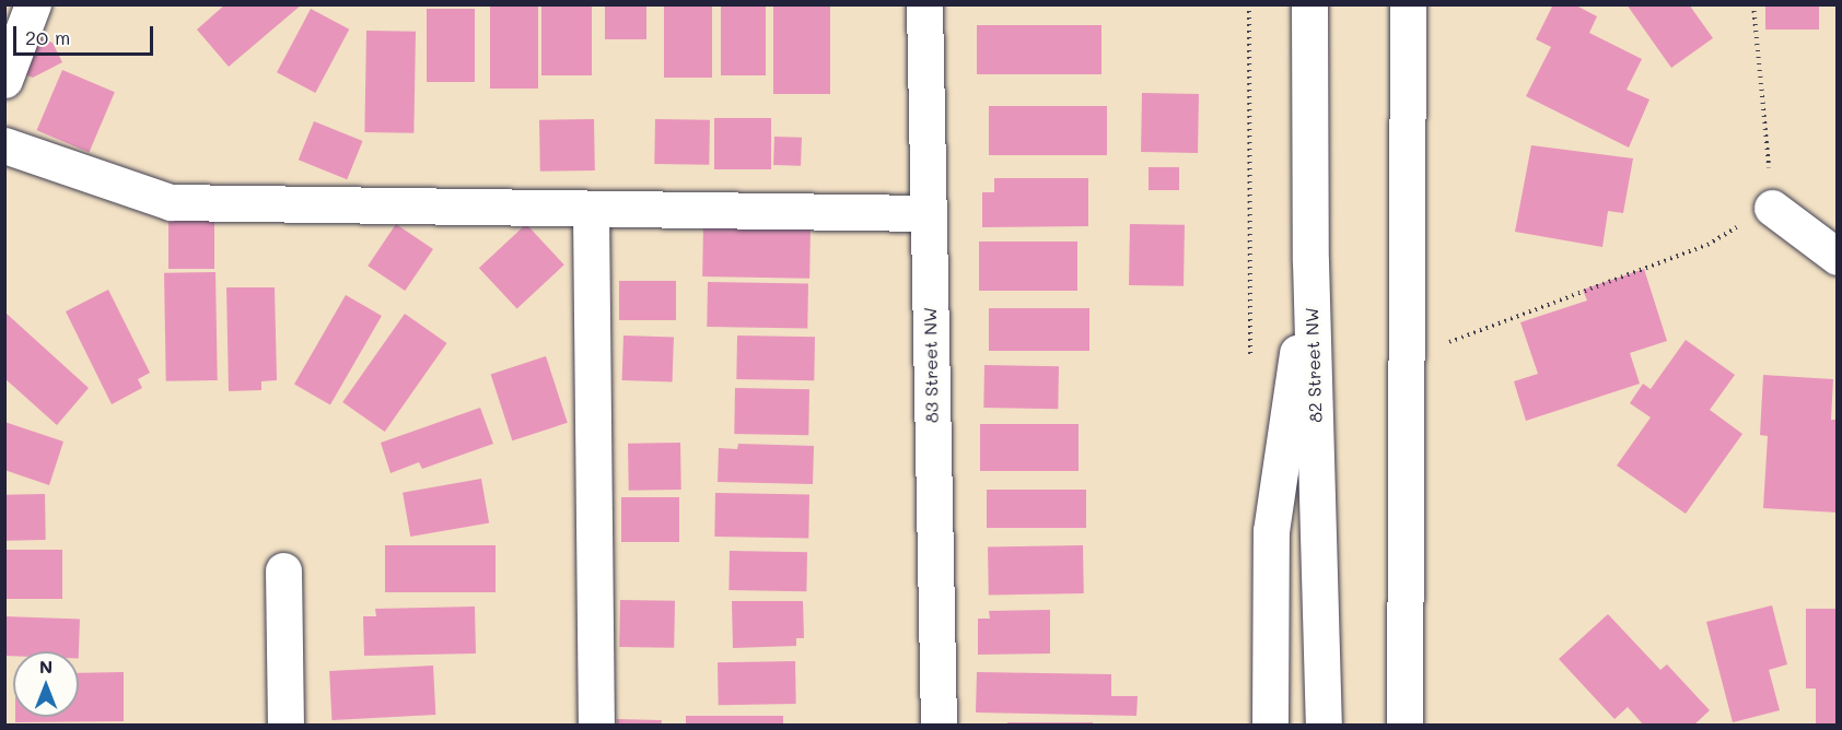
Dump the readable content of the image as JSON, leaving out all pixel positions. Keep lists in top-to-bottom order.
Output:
{
  "streets": {
    "main road": ["83 Street NW", "82 Street NW"]
  },
  "scale_bar": "20 m",
  "north": "top"
}
